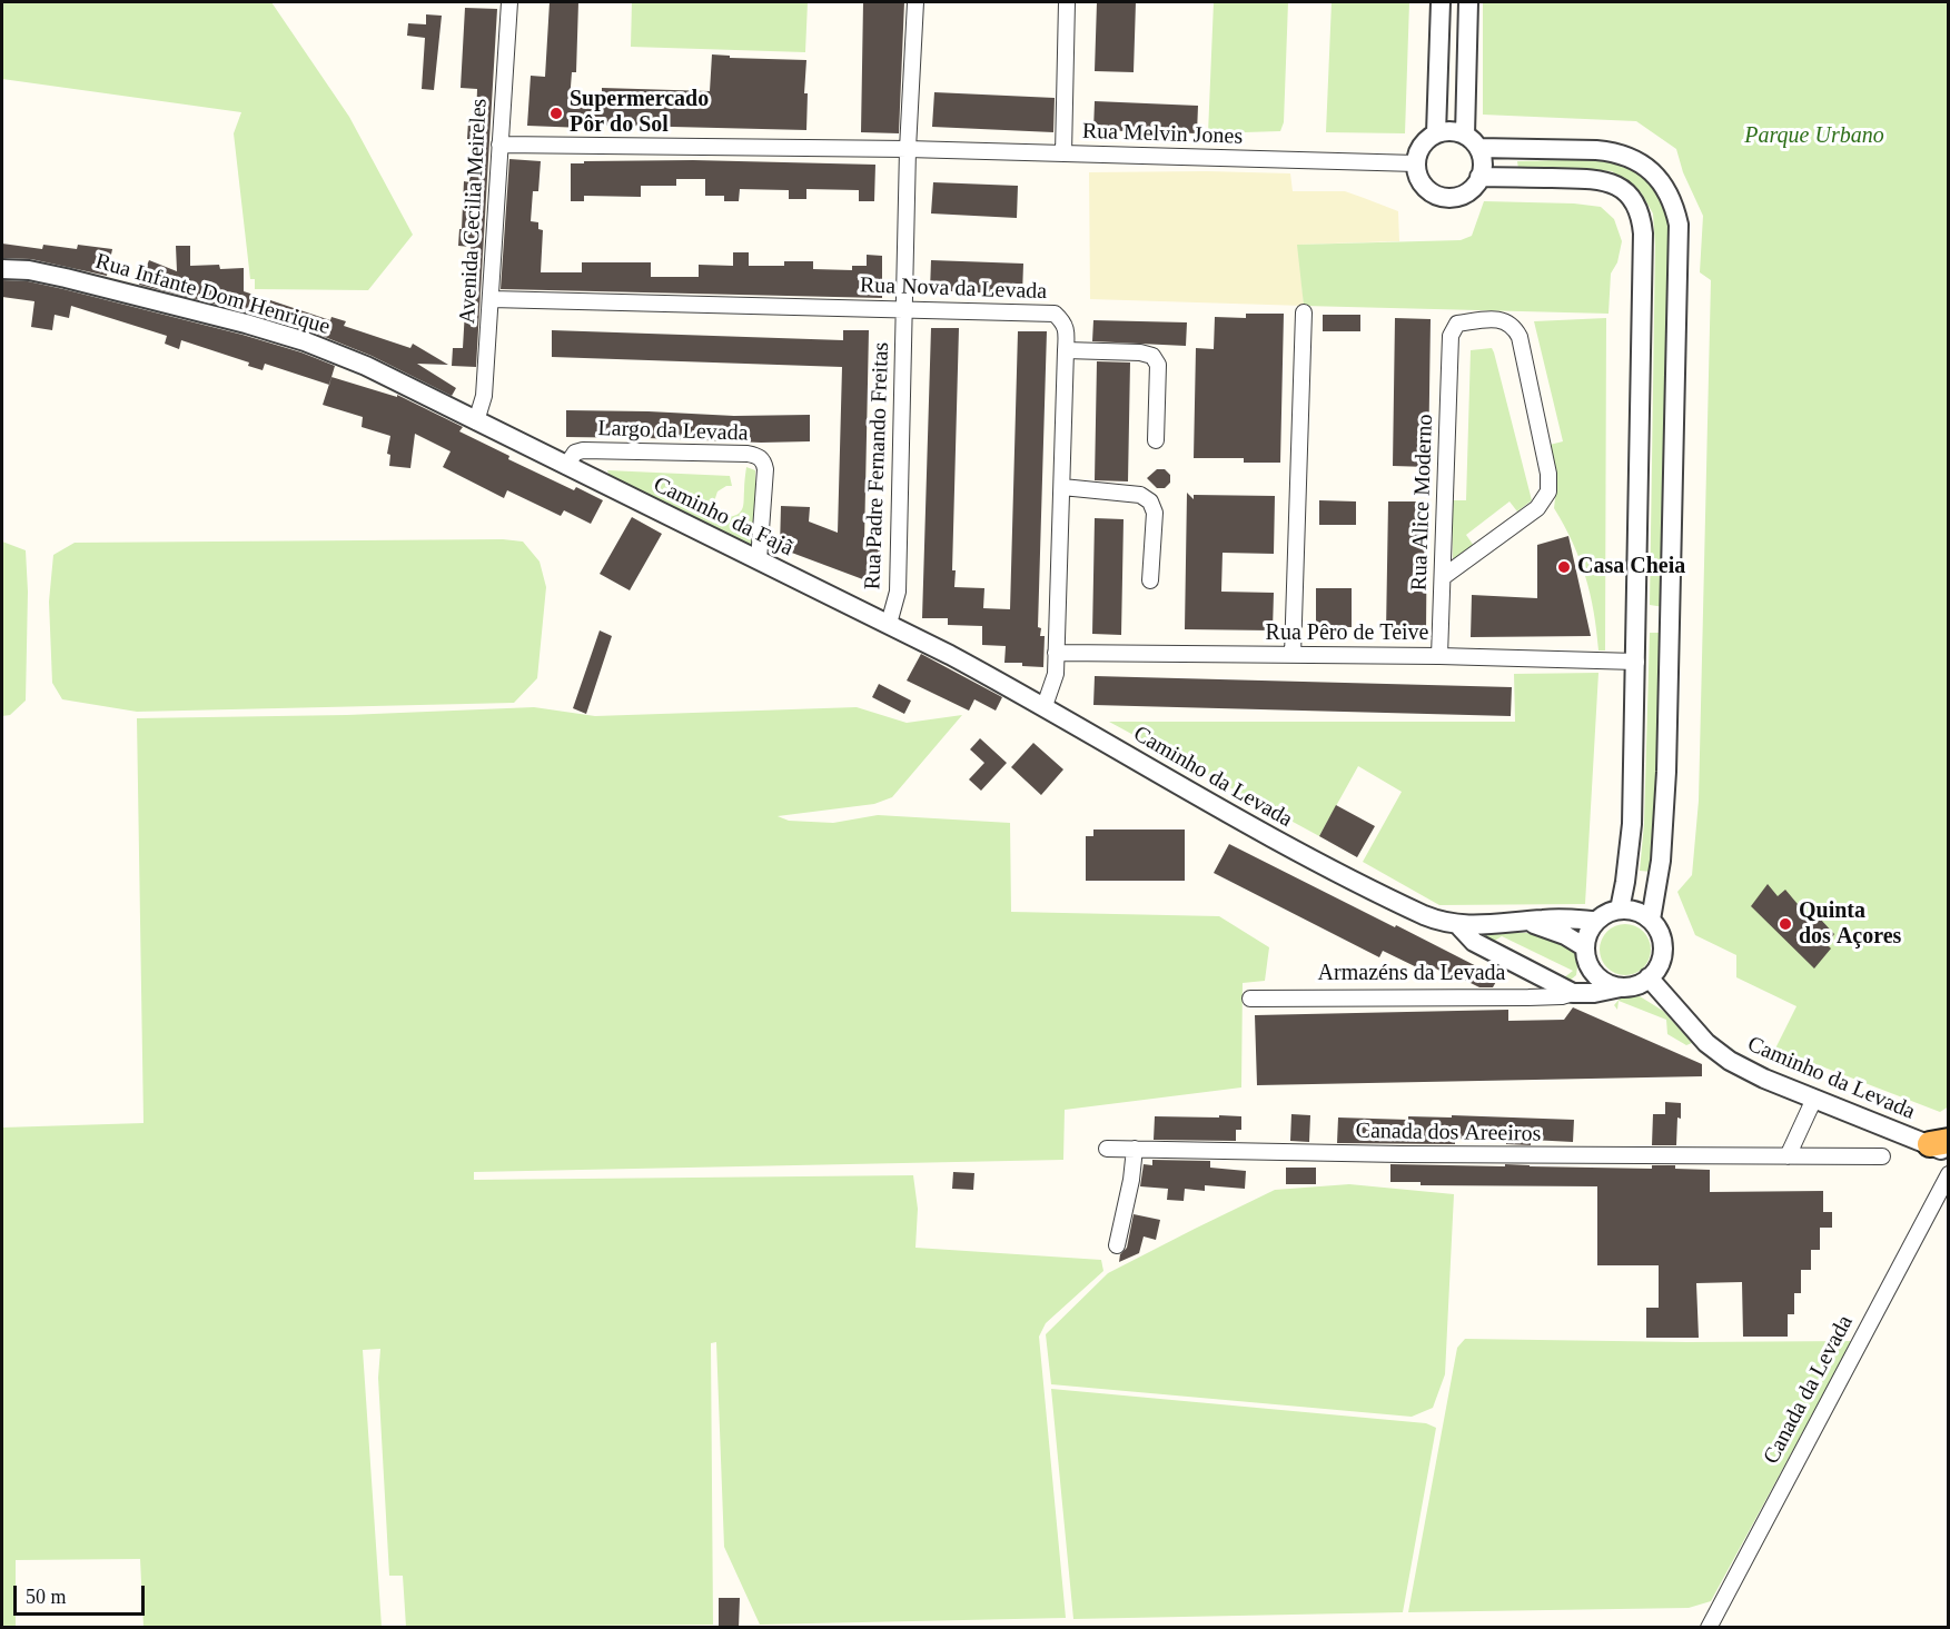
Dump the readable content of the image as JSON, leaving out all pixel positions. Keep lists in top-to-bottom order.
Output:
{
  "streets": {
    "street": [
      "Rua Melvin Jones",
      "Avenida Cecilia Meireles",
      "Rua Nova da Levada",
      "Rua Infante Dom Henrique",
      "Largo da Levada",
      "Rua Padre Fernando Freitas",
      "Rua Alice Moderno",
      "Caminho da Fajã",
      "Rua Pêro de Teive",
      "Caminho da Levada",
      "Armazéns da Levada",
      "Canada dos Areeiros",
      "Canada da Levada"
    ]
  },
  "crossings": [
    ["Rua Melvin Jones", "Avenida Cecilia Meireles"],
    ["Rua Melvin Jones", "Rua Padre Fernando Freitas"],
    ["Avenida Cecilia Meireles", "Rua Nova da Levada"],
    ["Avenida Cecilia Meireles", "Rua Infante Dom Henrique"],
    ["Avenida Cecilia Meireles", "Caminho da Fajã"],
    ["Rua Nova da Levada", "Rua Padre Fernando Freitas"],
    ["Rua Nova da Levada", "Rua Pêro de Teive"],
    ["Rua Nova da Levada", "Caminho da Levada"],
    ["Rua Infante Dom Henrique", "Caminho da Fajã"],
    ["Largo da Levada", "Caminho da Fajã"],
    ["Rua Padre Fernando Freitas", "Caminho da Fajã"],
    ["Rua Alice Moderno", "Rua Pêro de Teive"],
    ["Caminho da Fajã", "Caminho da Levada"],
    ["Caminho da Levada", "Armazéns da Levada"]
  ],
  "parks": ["Parque Urbano"],
  "places": ["Supermercado Pôr do Sol", "Casa Cheia", "Quinta dos Açores"],
  "scale_bar": "50 m"
}
